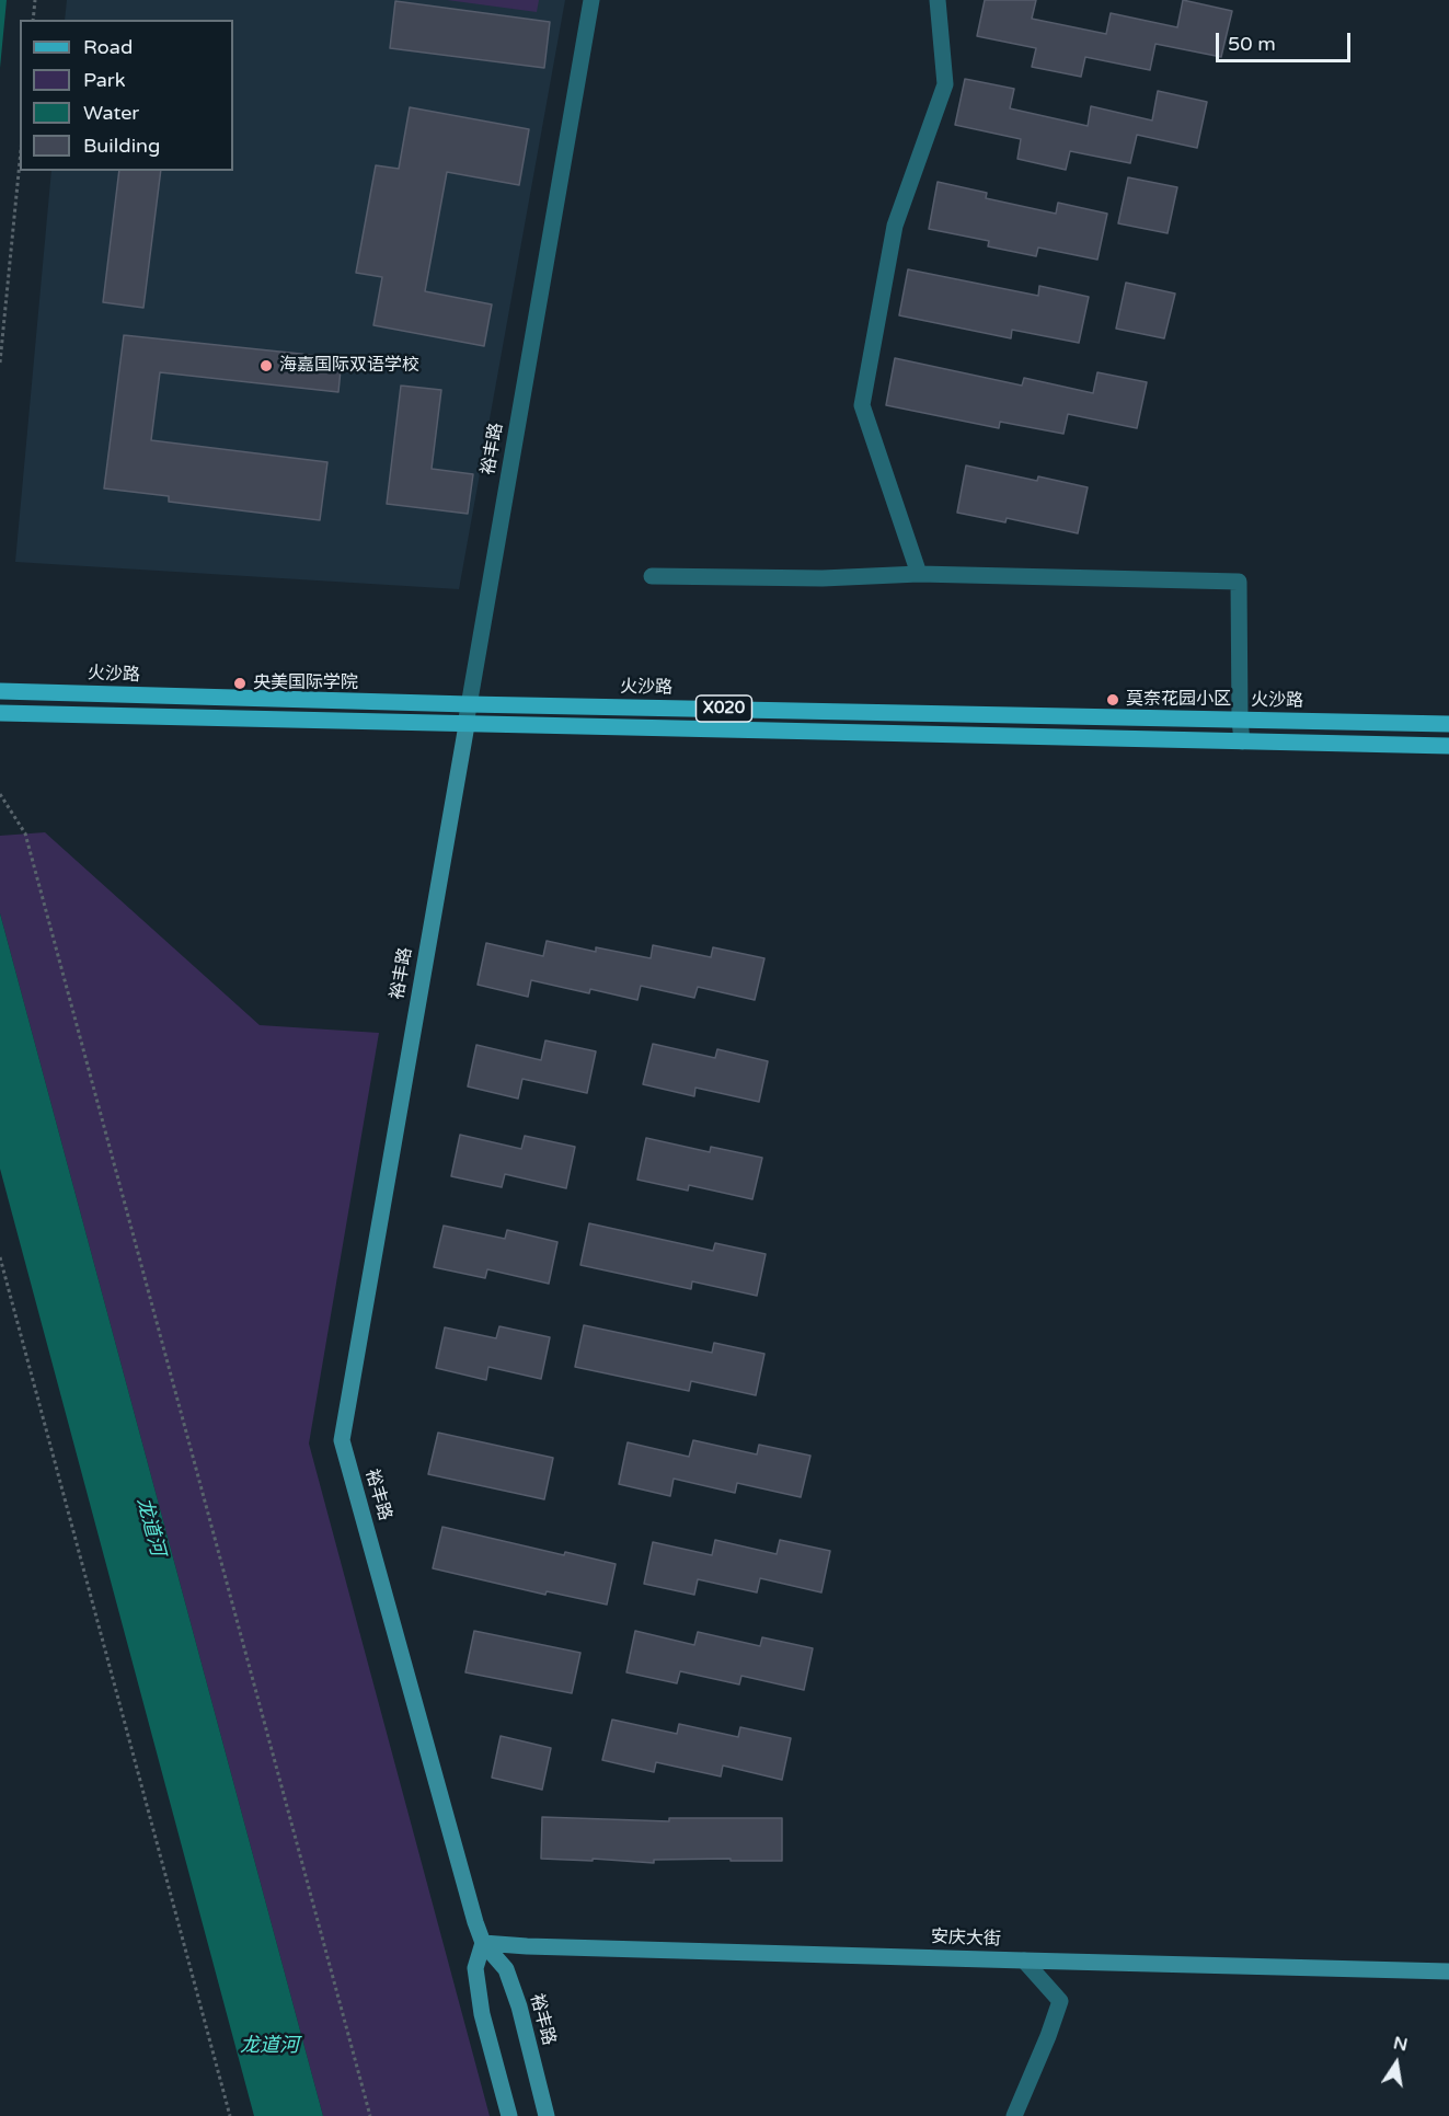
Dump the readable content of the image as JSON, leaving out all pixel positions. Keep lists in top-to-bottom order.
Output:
{
  "streets": {
    "main road": ["火沙路", "X020"],
    "street": ["裕丰路", "安庆大街"]
  },
  "crossings": [
    ["裕丰路", "火沙路"],
    ["裕丰路", "X020"],
    ["裕丰路", "安庆大街"]
  ],
  "water": ["龙道河"],
  "places": ["海嘉国际双语学校", "央美国际学院", "莫奈花园小区"],
  "legend": [
    "Road",
    "Park",
    "Water",
    "Building"
  ],
  "scale_bar": "50 m",
  "north": "top"
}
